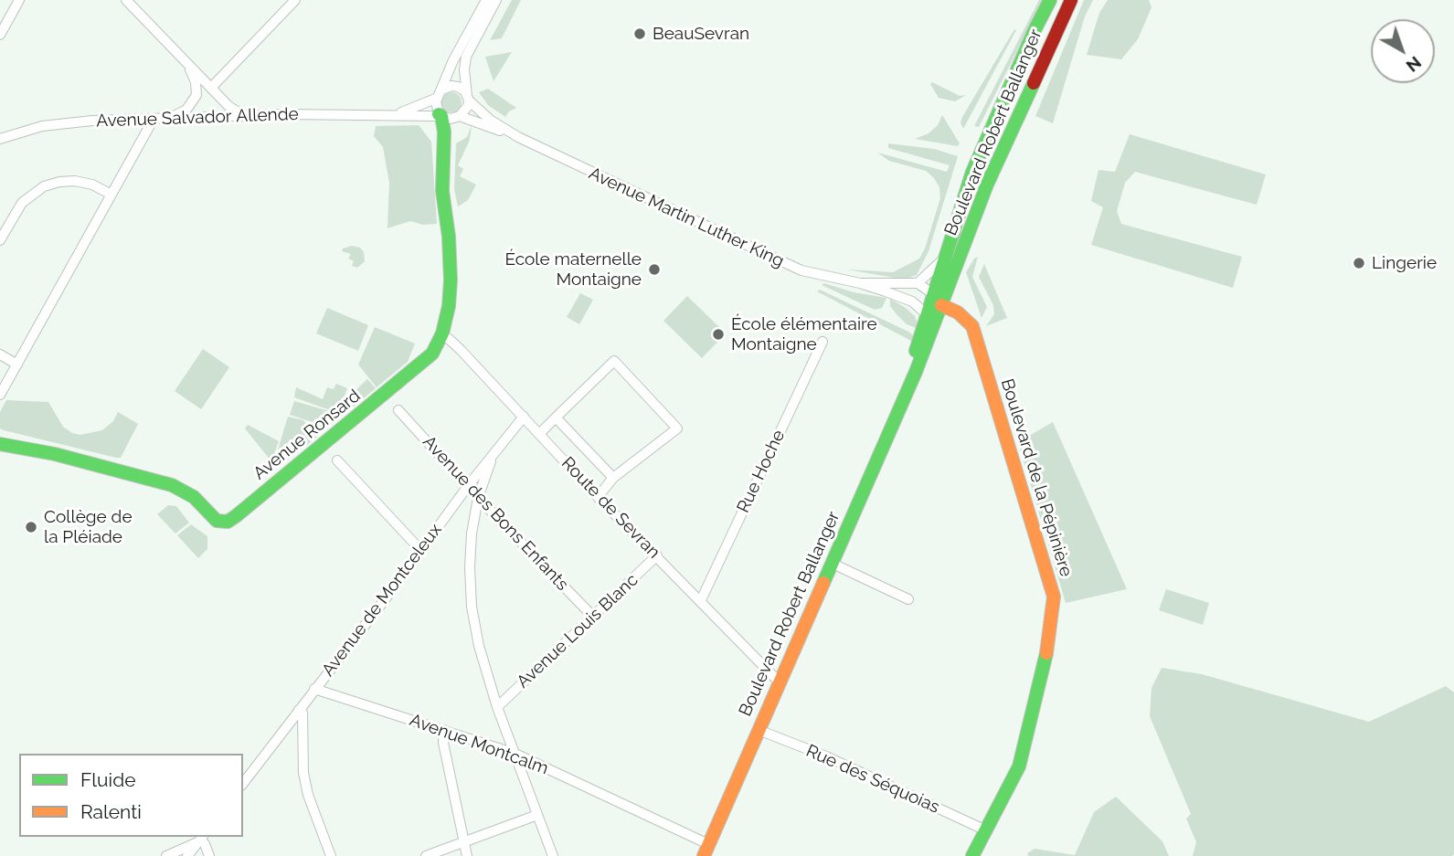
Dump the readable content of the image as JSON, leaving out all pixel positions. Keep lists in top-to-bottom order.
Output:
{
  "streets": {
    "street": [
      "Avenue Salvador Allende",
      "Boulevard Robert Ballanger",
      "Avenue Martin Luther King",
      "Avenue Ronsard",
      "Rue Hoche",
      "Boulevard de la Pépinière",
      "Route de Sevran",
      "Avenue des Bons Enfants",
      "Avenue de Montceleux",
      "Avenue Louis Blanc",
      "Avenue Montcalm",
      "Rue des Séquoias"
    ]
  },
  "crossings": [
    ["Avenue Salvador Allende", "Avenue Martin Luther King"],
    ["Avenue Salvador Allende", "Avenue Ronsard"],
    ["Boulevard Robert Ballanger", "Avenue Martin Luther King"],
    ["Boulevard Robert Ballanger", "Boulevard de la Pépinière"],
    ["Boulevard Robert Ballanger", "Route de Sevran"],
    ["Boulevard Robert Ballanger", "Avenue Montcalm"],
    ["Boulevard Robert Ballanger", "Rue des Séquoias"],
    ["Avenue Martin Luther King", "Avenue Ronsard"],
    ["Avenue Ronsard", "Route de Sevran"],
    ["Rue Hoche", "Route de Sevran"],
    ["Boulevard de la Pépinière", "Rue des Séquoias"],
    ["Route de Sevran", "Avenue de Montceleux"],
    ["Route de Sevran", "Avenue Louis Blanc"],
    ["Avenue des Bons Enfants", "Avenue de Montceleux"],
    ["Avenue des Bons Enfants", "Avenue Louis Blanc"],
    ["Avenue de Montceleux", "Avenue Montcalm"]
  ],
  "places": [
    "BeauSevran",
    "Lingerie",
    "École maternelle Montaigne",
    "École élémentaire Montaigne",
    "Collège de la Pléiade"
  ],
  "legend": ["Fluide", "Ralenti"],
  "north": "bottom right"
}
